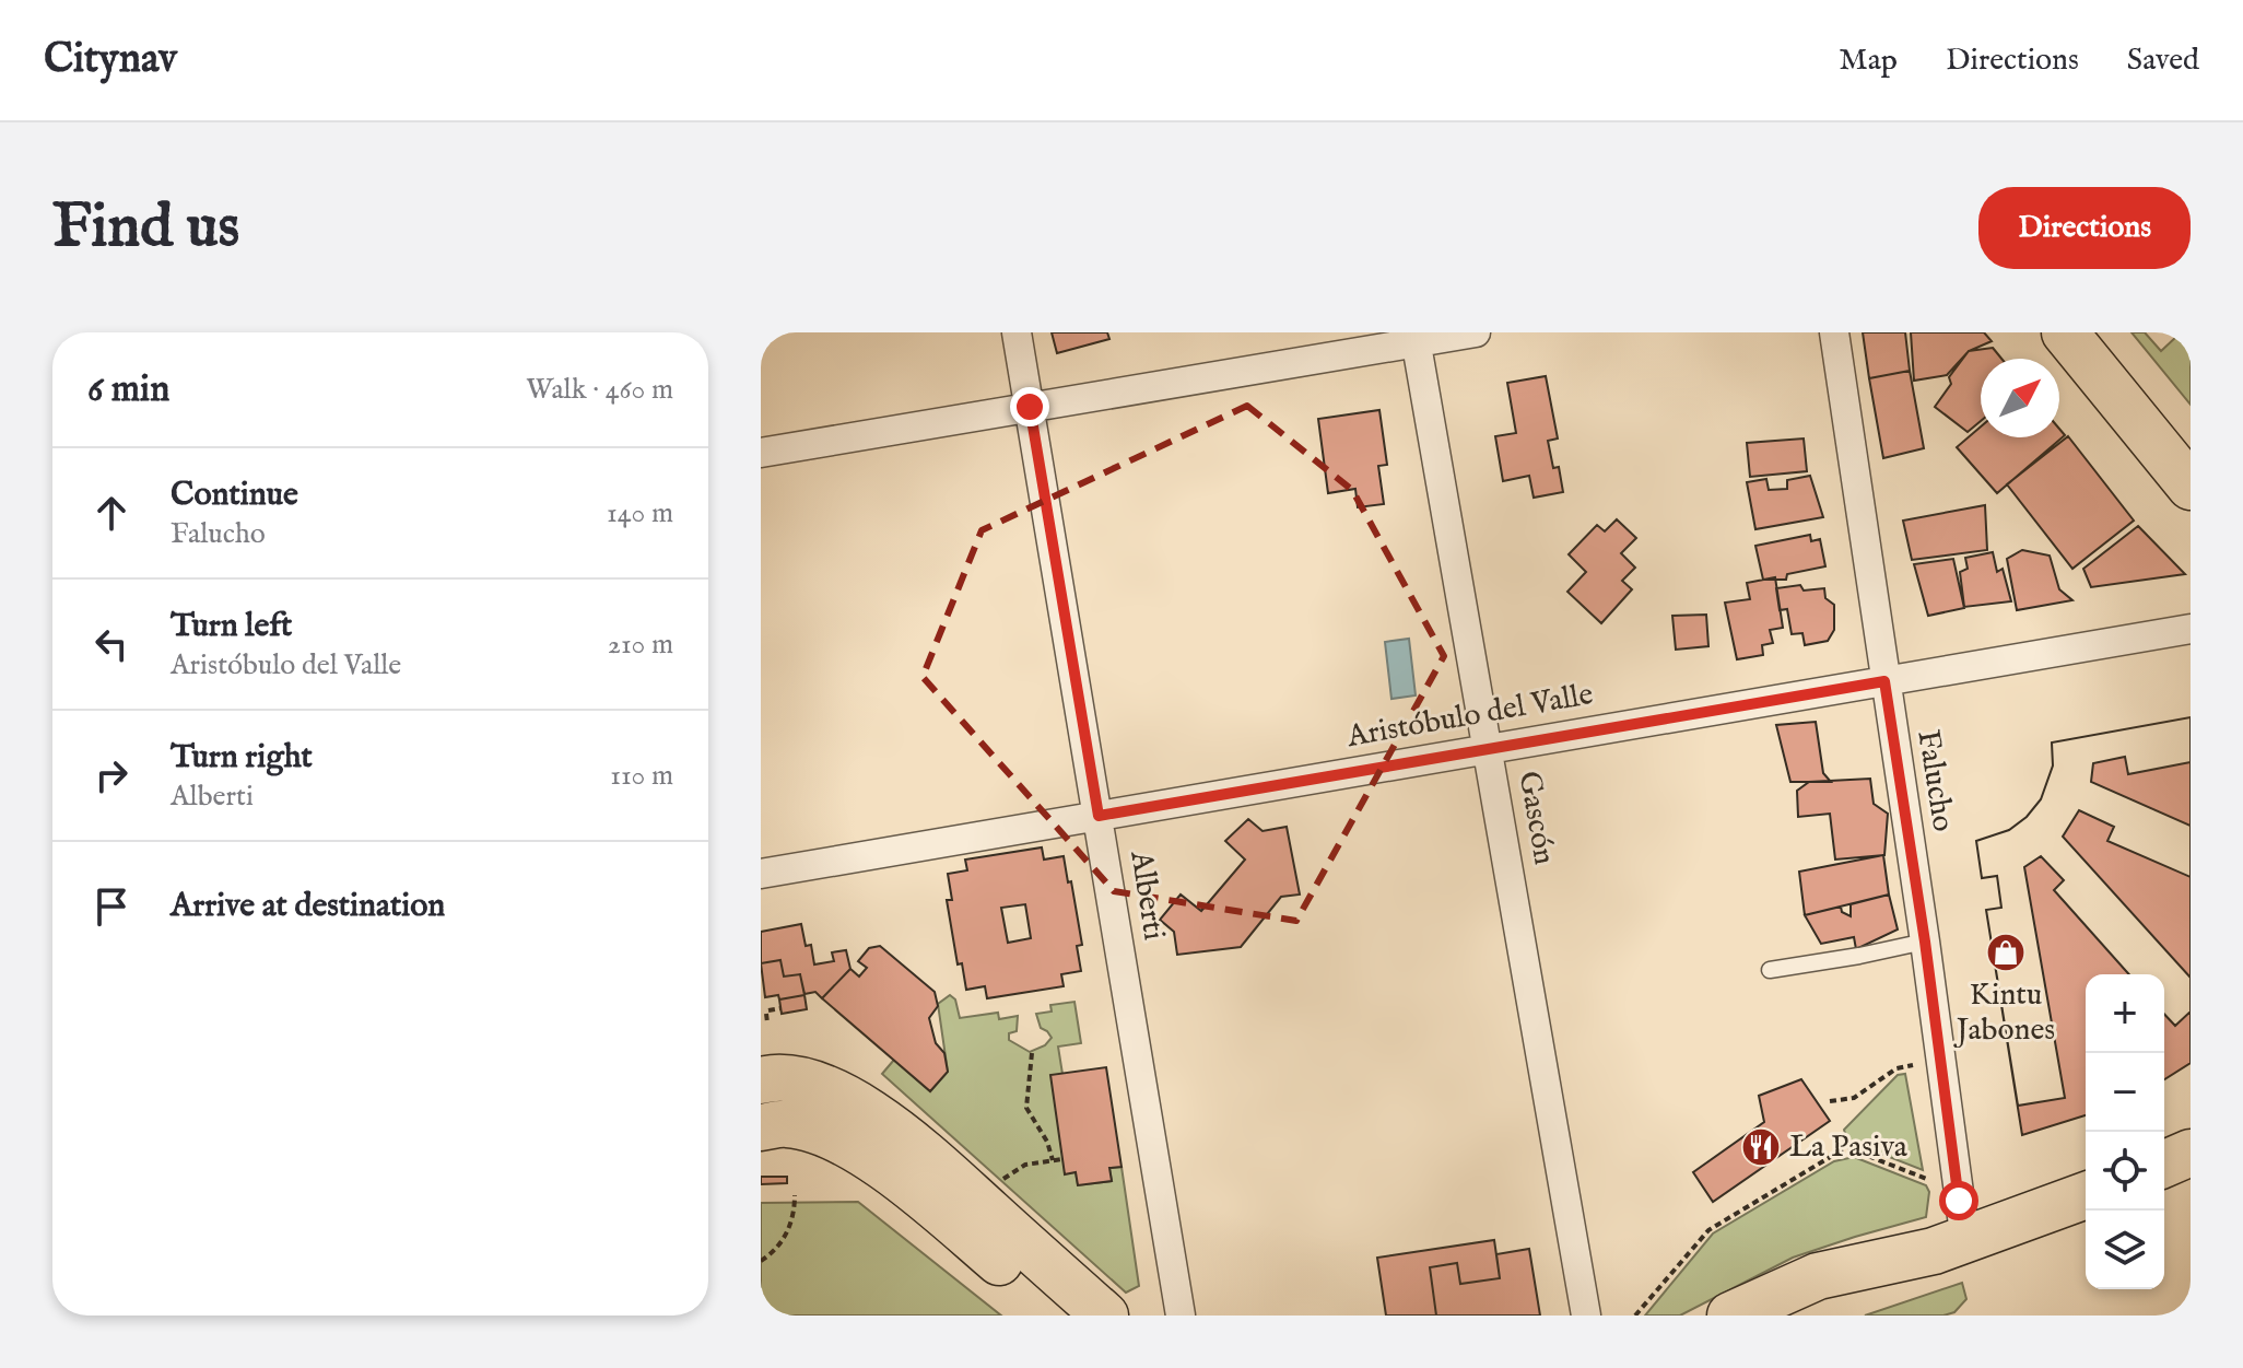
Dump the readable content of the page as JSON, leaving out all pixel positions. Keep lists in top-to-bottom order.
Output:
{
  "streets": {
    "street": [
      "Aristóbulo del Valle",
      "Falucho",
      "Gascón",
      "Alberti"
    ]
  },
  "crossings": [
    ["Aristóbulo del Valle", "Falucho"],
    ["Aristóbulo del Valle", "Gascón"],
    ["Aristóbulo del Valle", "Alberti"]
  ],
  "places": {
    "shop": ["Kintu Jabones"],
    "restaurant": ["La Pasiva"]
  },
  "north": "top right",
  "page": {
    "header": "Citynav",
    "nav": ["Map", "Directions", "Saved"],
    "buttons": "Directions",
    "title": "Find us",
    "heading": ["6 min", "Walk · 460 m"],
    "list": [
      ["Continue", "Falucho", "140 m"],
      ["Turn left", "Aristóbulo del Valle", "210 m"],
      ["Turn right", "Alberti", "110 m"],
      "Arrive at destination"
    ],
    "map_buttons": ["+", "−"]
  }
}
